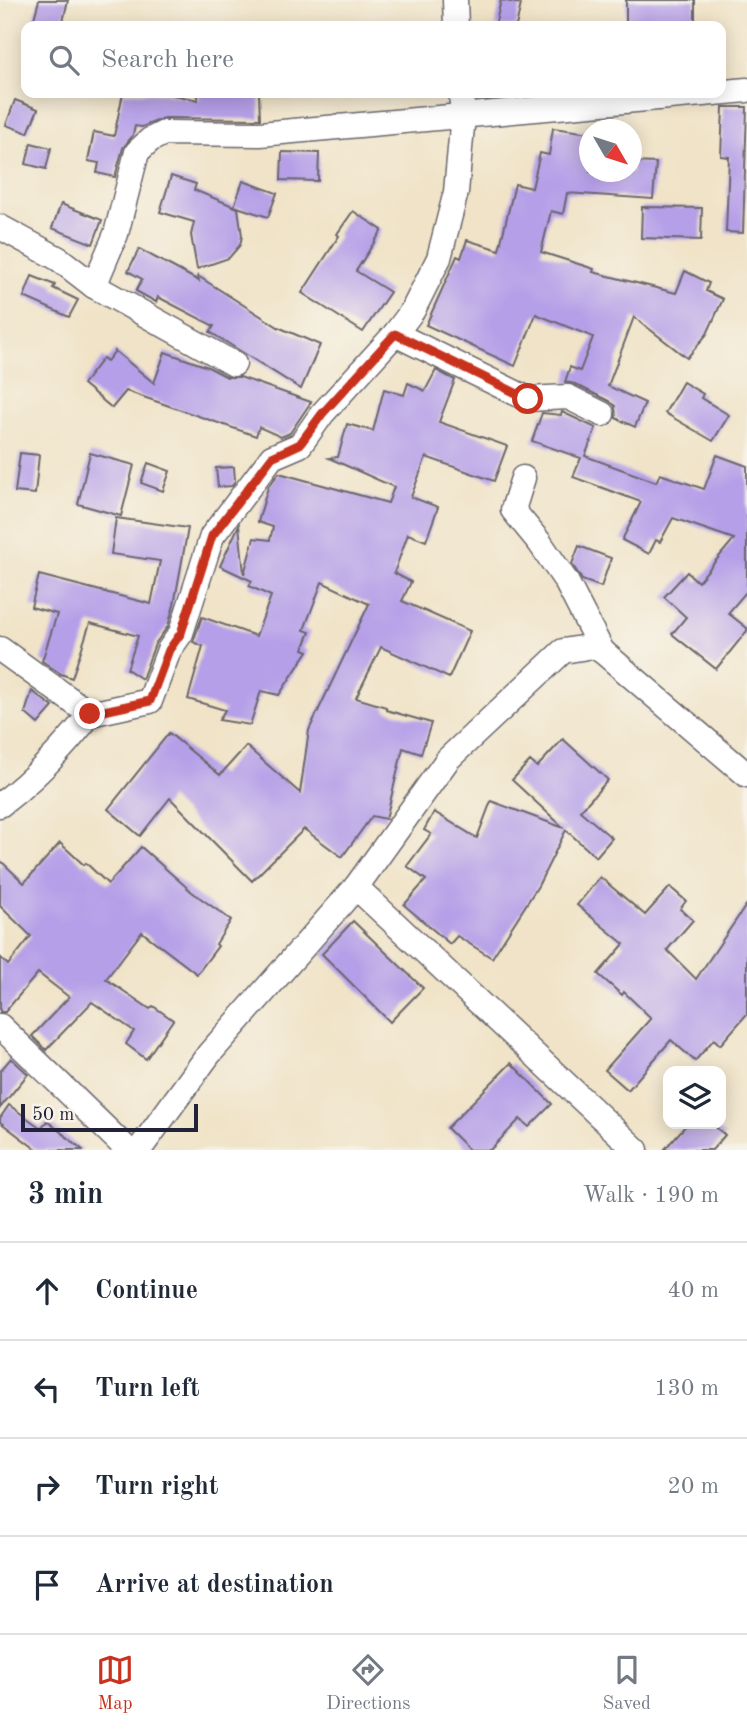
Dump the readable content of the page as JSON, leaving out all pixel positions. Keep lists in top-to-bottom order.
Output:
{
  "scale_bar": "50 m",
  "north": "bottom right",
  "page": {
    "search": "Search here",
    "scale": "50 m",
    "heading": ["3 min", "Walk · 190 m"],
    "list": [
      ["Continue", "40 m"],
      ["Turn left", "130 m"],
      ["Turn right", "20 m"],
      "Arrive at destination"
    ],
    "nav": ["Map", "Directions", "Saved"]
  }
}
